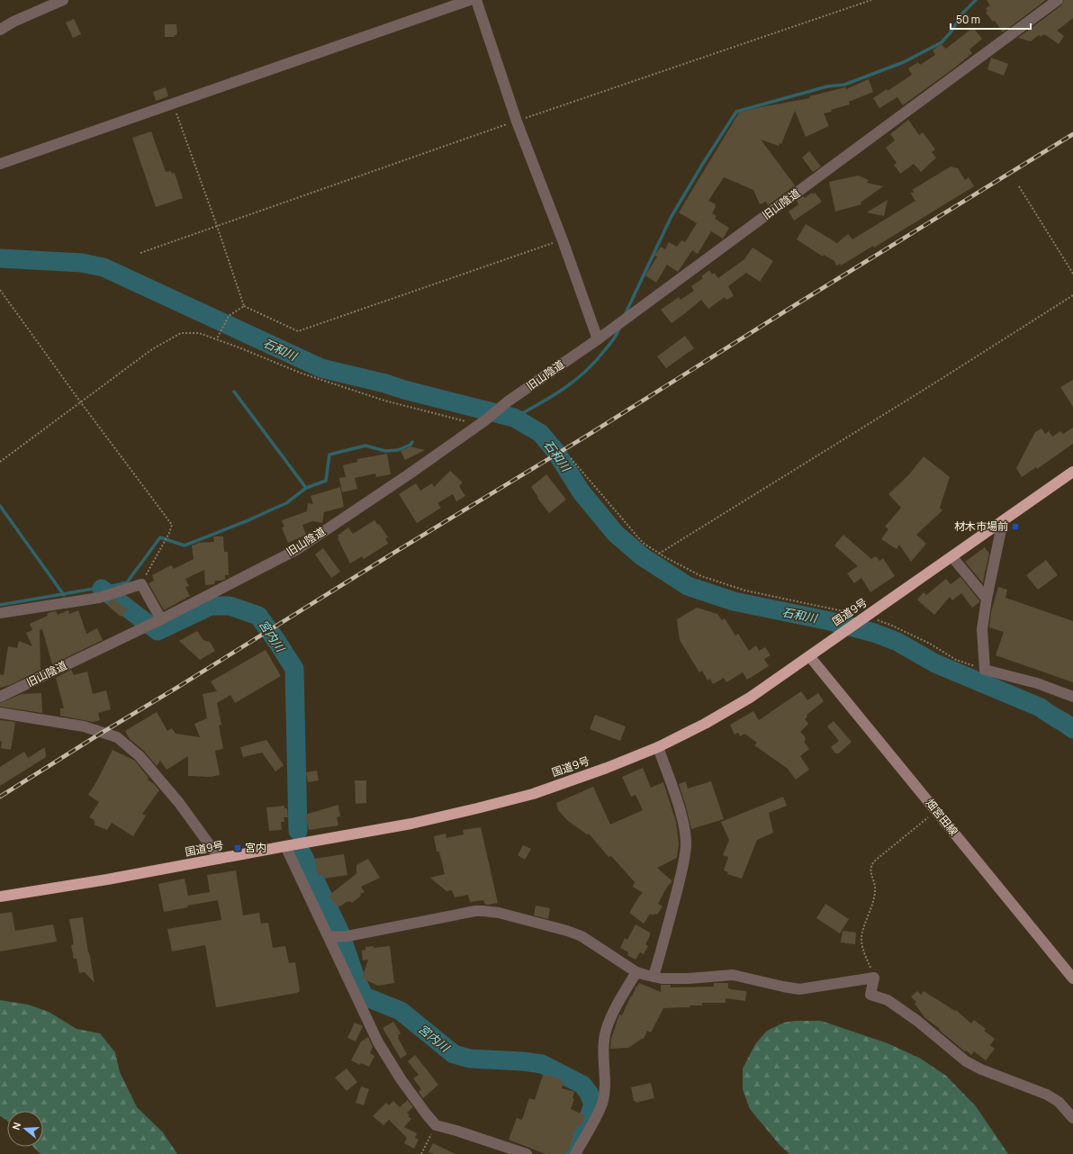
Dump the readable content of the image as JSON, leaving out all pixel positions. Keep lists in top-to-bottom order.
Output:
{
  "streets": {
    "highway": ["国道9号"],
    "main road": ["畑宮田線"],
    "street": ["旧山陰道"]
  },
  "crossings": [
    ["国道9号", "畑宮田線"]
  ],
  "water": ["石和川", "宮内川"],
  "places": {
    "transit": ["材木市場前", "宮内"]
  },
  "scale_bar": "50 m",
  "north": "left"
}
